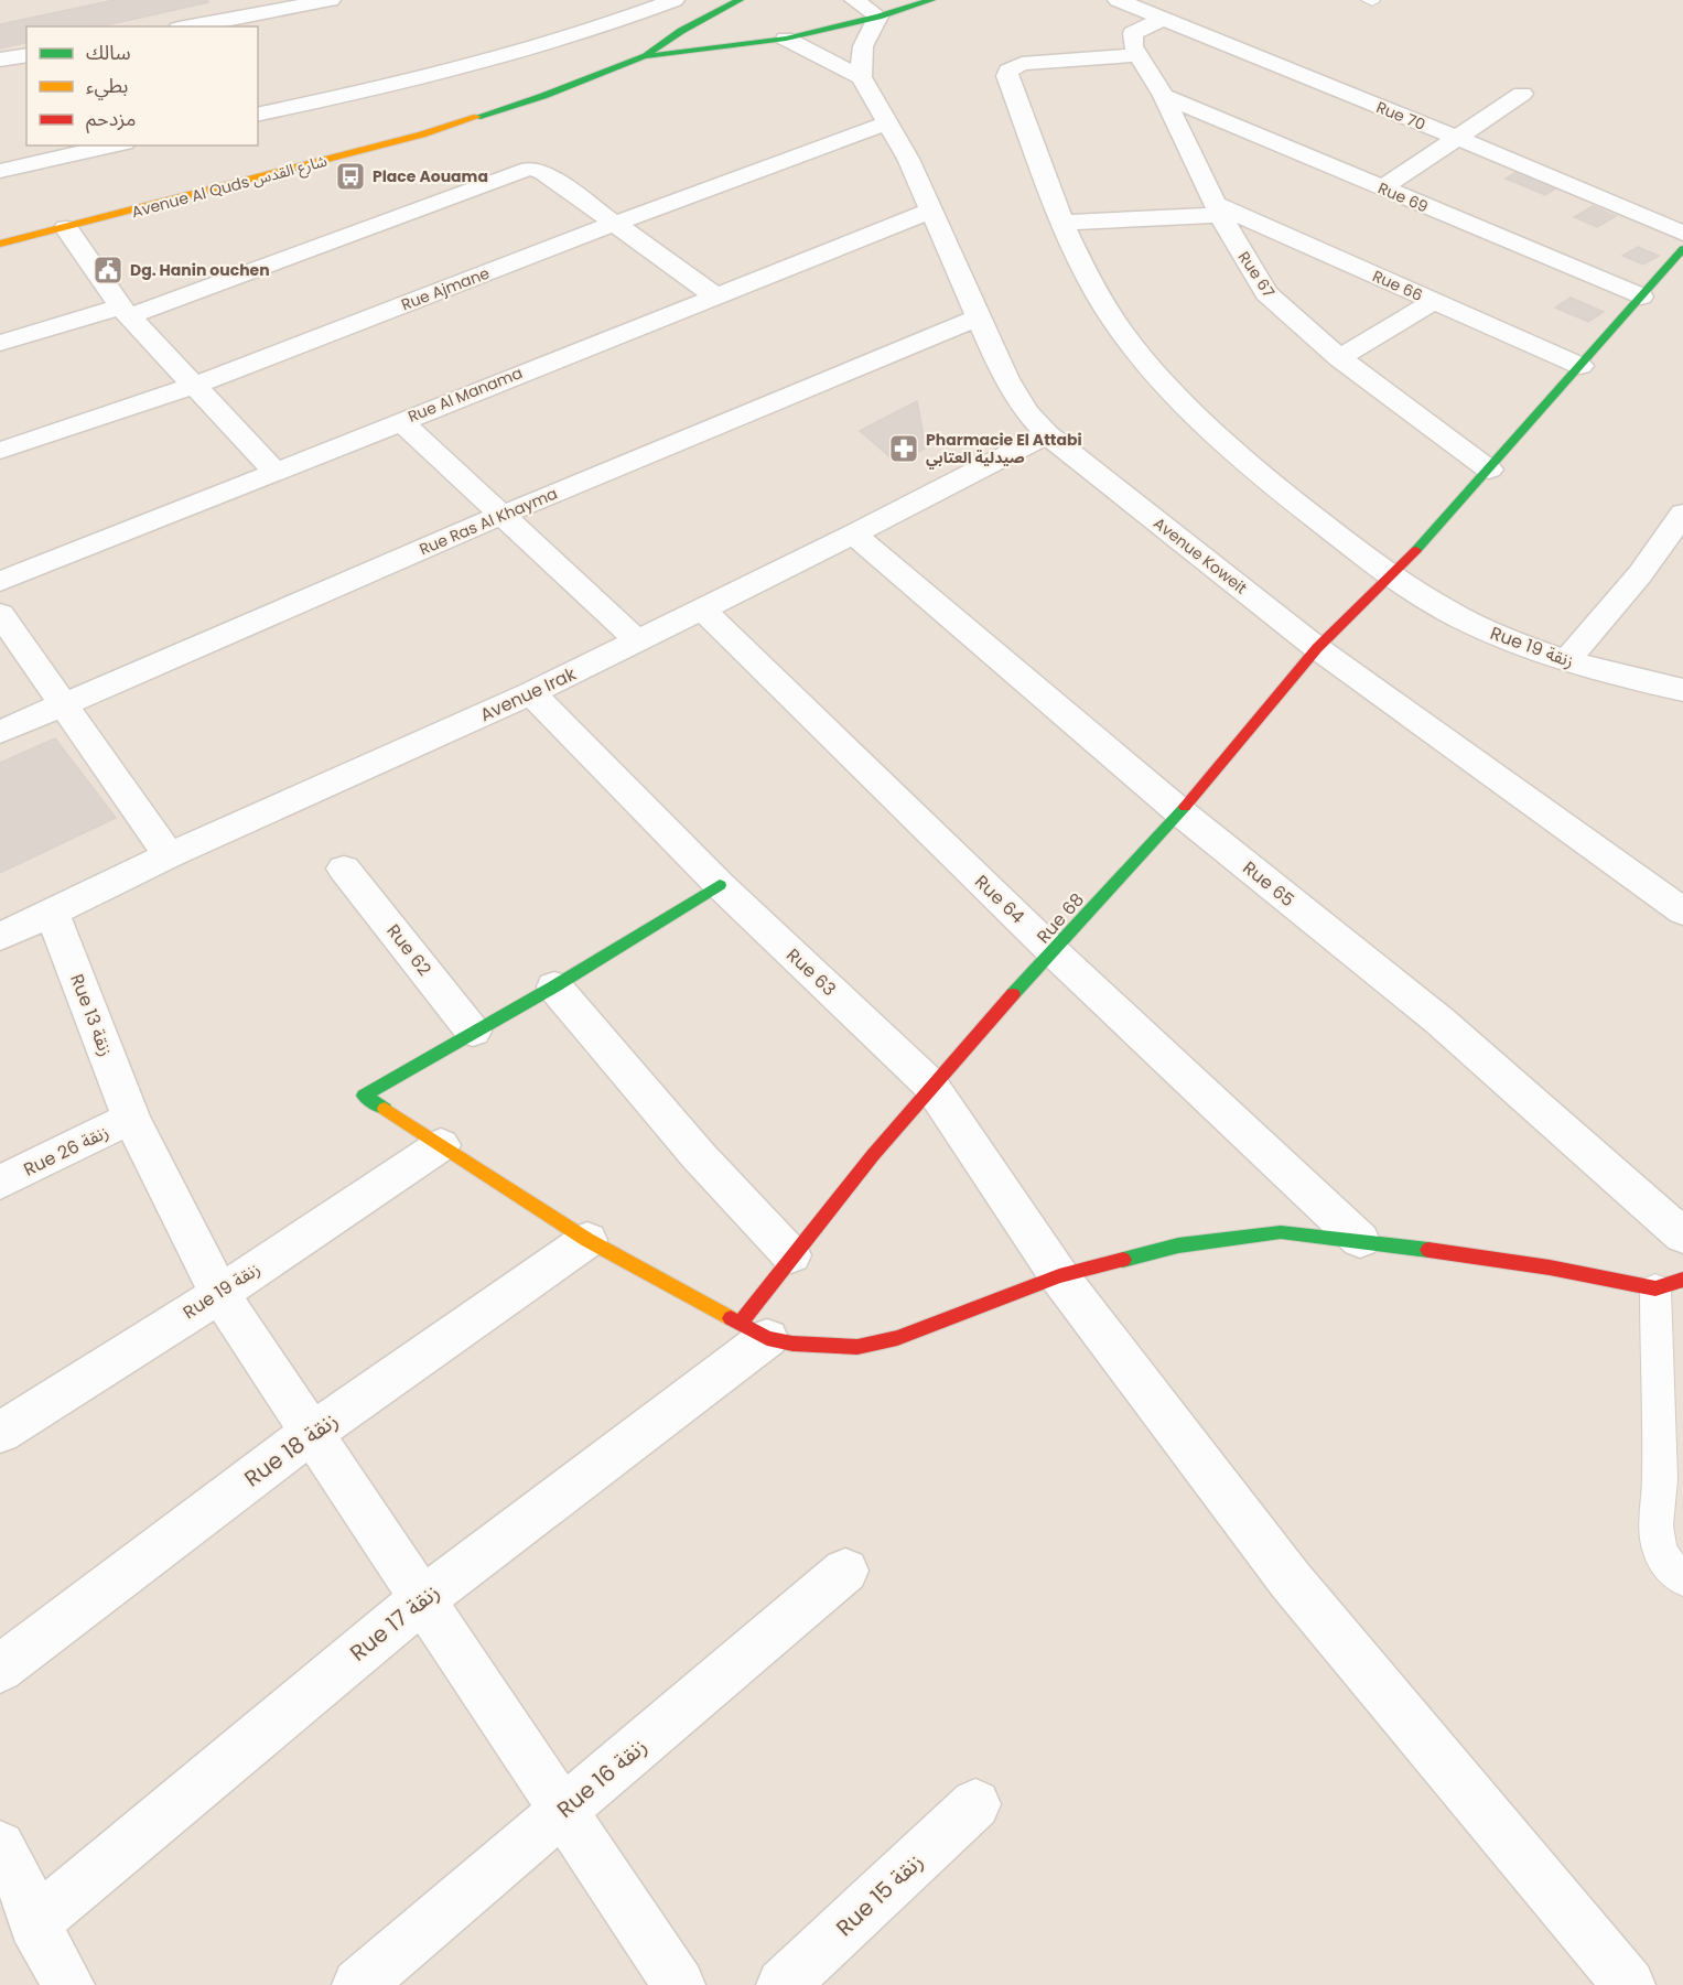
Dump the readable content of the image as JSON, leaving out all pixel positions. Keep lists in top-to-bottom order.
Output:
{
  "streets": {
    "street": [
      "Rue 70",
      "Avenue Al Quds شارع القدس",
      "Rue 69",
      "Rue 67",
      "Rue 66",
      "Rue Ajmane",
      "Rue Al Manama",
      "Rue Ras Al Khayma",
      "Avenue Koweit",
      "Rue 19 زنقة",
      "Avenue Irak",
      "Rue 65",
      "Rue 64",
      "Rue 68",
      "Rue 62",
      "Rue 63",
      "Rue 13 زنقة",
      "Rue 26 زنقة",
      "Rue 18 زنقة",
      "Rue 17 زنقة",
      "Rue 16 زنقة",
      "Rue 15 زنقة"
    ]
  },
  "crossings": [
    ["Rue 69", "Rue 67"],
    ["Rue 67", "Rue 66"],
    ["Rue 67", "Rue 19 زنقة"],
    ["Rue Ajmane", "Avenue Koweit"],
    ["Rue Al Manama", "Avenue Koweit"],
    ["Rue Ras Al Khayma", "Avenue Koweit"],
    ["Avenue Koweit", "Avenue Irak"],
    ["Avenue Koweit", "Rue 68"],
    ["Rue 19 زنقة", "Rue 68"],
    ["Rue 19 زنقة", "Rue 13 زنقة"],
    ["Avenue Irak", "Rue 65"],
    ["Avenue Irak", "Rue 64"],
    ["Avenue Irak", "Rue 63"],
    ["Avenue Irak", "Rue 13 زنقة"],
    ["Rue 65", "Rue 68"],
    ["Rue 64", "Rue 68"],
    ["Rue 68", "Rue 63"],
    ["Rue 68", "Rue 17 زنقة"],
    ["Rue 13 زنقة", "Rue 26 زنقة"],
    ["Rue 13 زنقة", "Rue 18 زنقة"],
    ["Rue 13 زنقة", "Rue 17 زنقة"],
    ["Rue 13 زنقة", "Rue 16 زنقة"]
  ],
  "places": {
    "bus stop": ["Place Aouama"],
    "public building": ["Dg. Hanin ouchen"],
    "pharmacy": ["Pharmacie El Attabi صيدلية العتابي"]
  },
  "legend": ["سالك", "بطيء", "مزدحم"]
}
